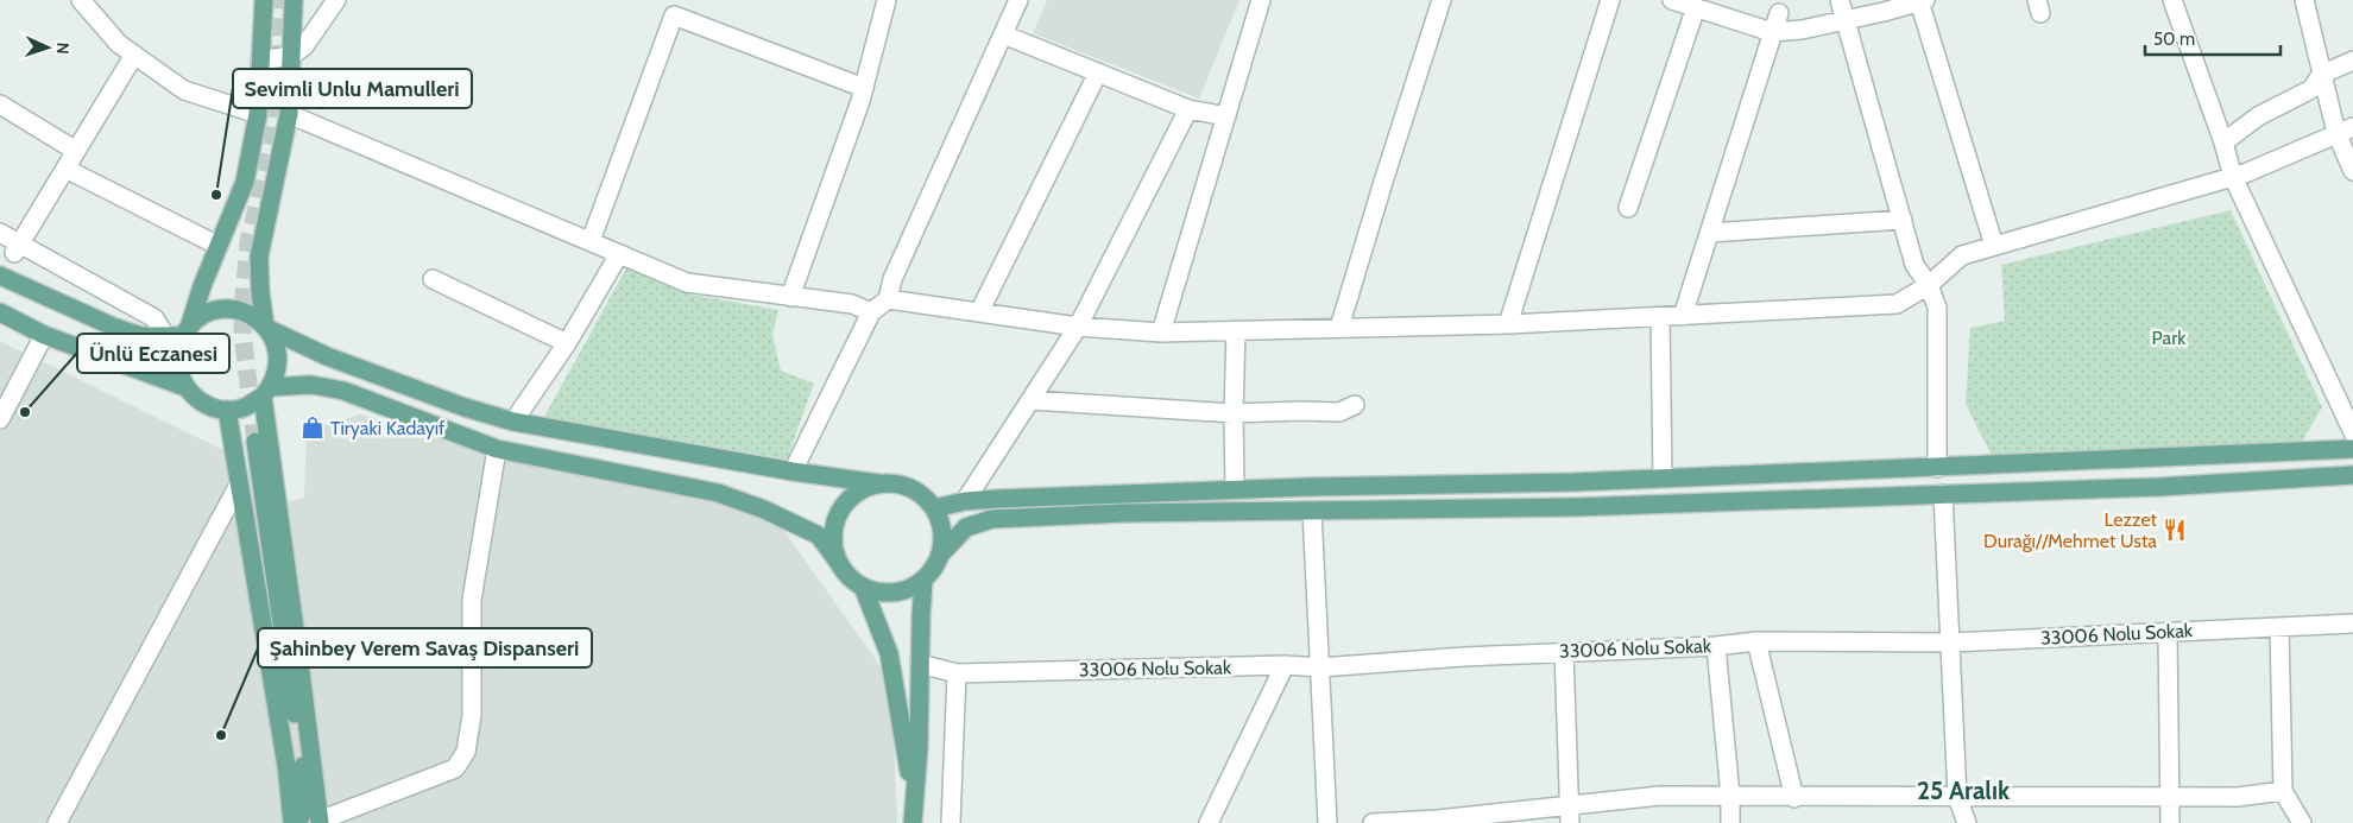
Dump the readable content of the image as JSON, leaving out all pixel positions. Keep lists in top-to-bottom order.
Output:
{
  "streets": {
    "street": ["33006 Nolu Sokak"]
  },
  "districts": ["25 Aralık"],
  "parks": ["Park"],
  "places": {
    "other": ["Sevimli Unlu Mamulleri", "Ünlü Eczanesi", "Şahinbey Verem Savaş Dispanseri"],
    "shop": ["Tiryaki Kadayıf"],
    "restaurant": ["Lezzet Durağı//Mehmet Usta"]
  },
  "scale_bar": "50 m",
  "north": "right"
}
